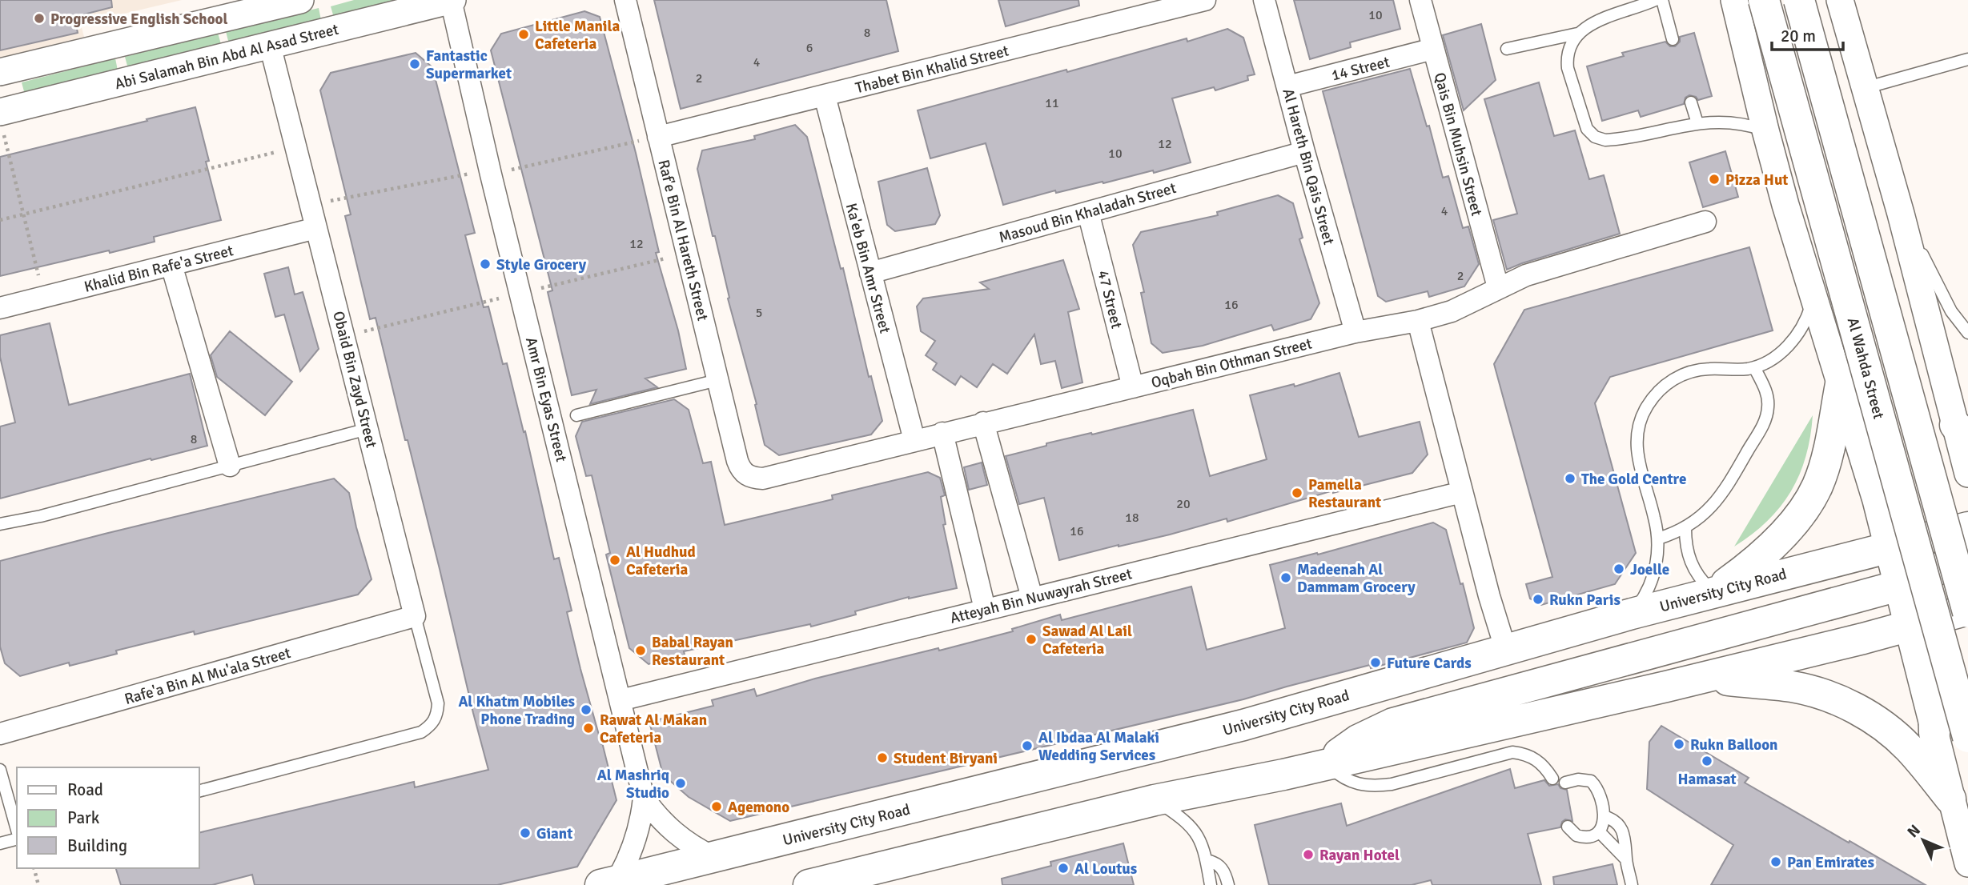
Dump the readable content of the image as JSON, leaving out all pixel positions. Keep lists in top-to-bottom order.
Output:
{
  "streets": {
    "main road": ["Al Wahda Street", "University City Road"],
    "street": [
      "Abi Salamah Bin Abd Al Asad Street",
      "14 Street",
      "Thabet Bin Khalid Street",
      "Qais Bin Muhsin Street",
      "Al Hareth Bin Qais Street",
      "Masoud Bin Khaladah Street",
      "Raf'e Bin Al Hareth Street",
      "Khalid Bin Rafe'a Street",
      "Ka'eb Bin Amr Street",
      "47 Street",
      "Oqbah Bin Othman Street",
      "Obaid Bin Zayd Street",
      "Amr Bin Eyas Street",
      "Atteyah Bin Nuwayrah Street",
      "Rafe'a Bin Al Mu'ala Street"
    ]
  },
  "crossings": [
    ["Abi Salamah Bin Abd Al Asad Street", "Obaid Bin Zayd Street"],
    ["Abi Salamah Bin Abd Al Asad Street", "Amr Bin Eyas Street"],
    ["14 Street", "Qais Bin Muhsin Street"],
    ["14 Street", "Al Hareth Bin Qais Street"],
    ["Thabet Bin Khalid Street", "Raf'e Bin Al Hareth Street"],
    ["Thabet Bin Khalid Street", "Ka'eb Bin Amr Street"],
    ["Qais Bin Muhsin Street", "Oqbah Bin Othman Street"],
    ["Al Hareth Bin Qais Street", "Masoud Bin Khaladah Street"],
    ["Al Hareth Bin Qais Street", "Oqbah Bin Othman Street"],
    ["Masoud Bin Khaladah Street", "Ka'eb Bin Amr Street"],
    ["Masoud Bin Khaladah Street", "47 Street"],
    ["Raf'e Bin Al Hareth Street", "Oqbah Bin Othman Street"],
    ["Khalid Bin Rafe'a Street", "Obaid Bin Zayd Street"],
    ["Ka'eb Bin Amr Street", "Oqbah Bin Othman Street"],
    ["47 Street", "Oqbah Bin Othman Street"],
    ["Obaid Bin Zayd Street", "Rafe'a Bin Al Mu'ala Street"],
    ["Amr Bin Eyas Street", "University City Road"],
    ["Amr Bin Eyas Street", "Atteyah Bin Nuwayrah Street"]
  ],
  "places": [
    "Progressive English School",
    "Little Manila Cafeteria",
    "Fantastic Supermarket",
    "Pizza Hut",
    "Style Grocery",
    "The Gold Centre",
    "Pamella Restaurant",
    "Al Hudhud Cafeteria",
    "Joelle",
    "Madeenah Al Dammam Grocery",
    "Rukn Paris",
    "Sawad Al Lail Cafeteria",
    "Babal Rayan Restaurant",
    "Future Cards",
    "Al Khatm Mobiles Phone Trading",
    "Rawat Al Makan Cafeteria",
    "Rukn Balloon",
    "Al Ibdaa Al Malaki Wedding Services",
    "Student Biryani",
    "Hamasat",
    "Al Mashriq Studio",
    "Agemono",
    "Giant",
    "Rayan Hotel",
    "Pan Emirates",
    "Al Loutus"
  ],
  "house_numbers": [
    "10",
    "8",
    "6",
    "4",
    "2",
    "11",
    "12",
    "10",
    "4",
    "12",
    "2",
    "16",
    "5",
    "8",
    "20",
    "18",
    "16"
  ],
  "legend": ["Road", "Park", "Building"],
  "scale_bar": "20 m",
  "north": "top left"
}
